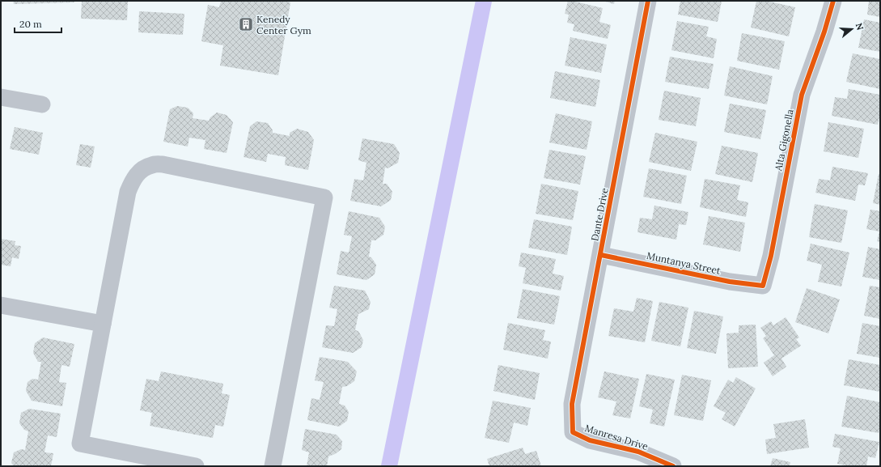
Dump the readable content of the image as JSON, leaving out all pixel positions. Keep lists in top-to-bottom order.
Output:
{
  "streets": {
    "street": [
      "Alta Gigonella",
      "Dante Drive",
      "Muntanya Street",
      "Manresa Drive"
    ]
  },
  "crossings": [
    ["Alta Gigonella", "Muntanya Street"],
    ["Dante Drive", "Muntanya Street"],
    ["Dante Drive", "Manresa Drive"]
  ],
  "places": {
    "building": ["Kenedy Center Gym"]
  },
  "scale_bar": "20 m",
  "north": "right"
}
